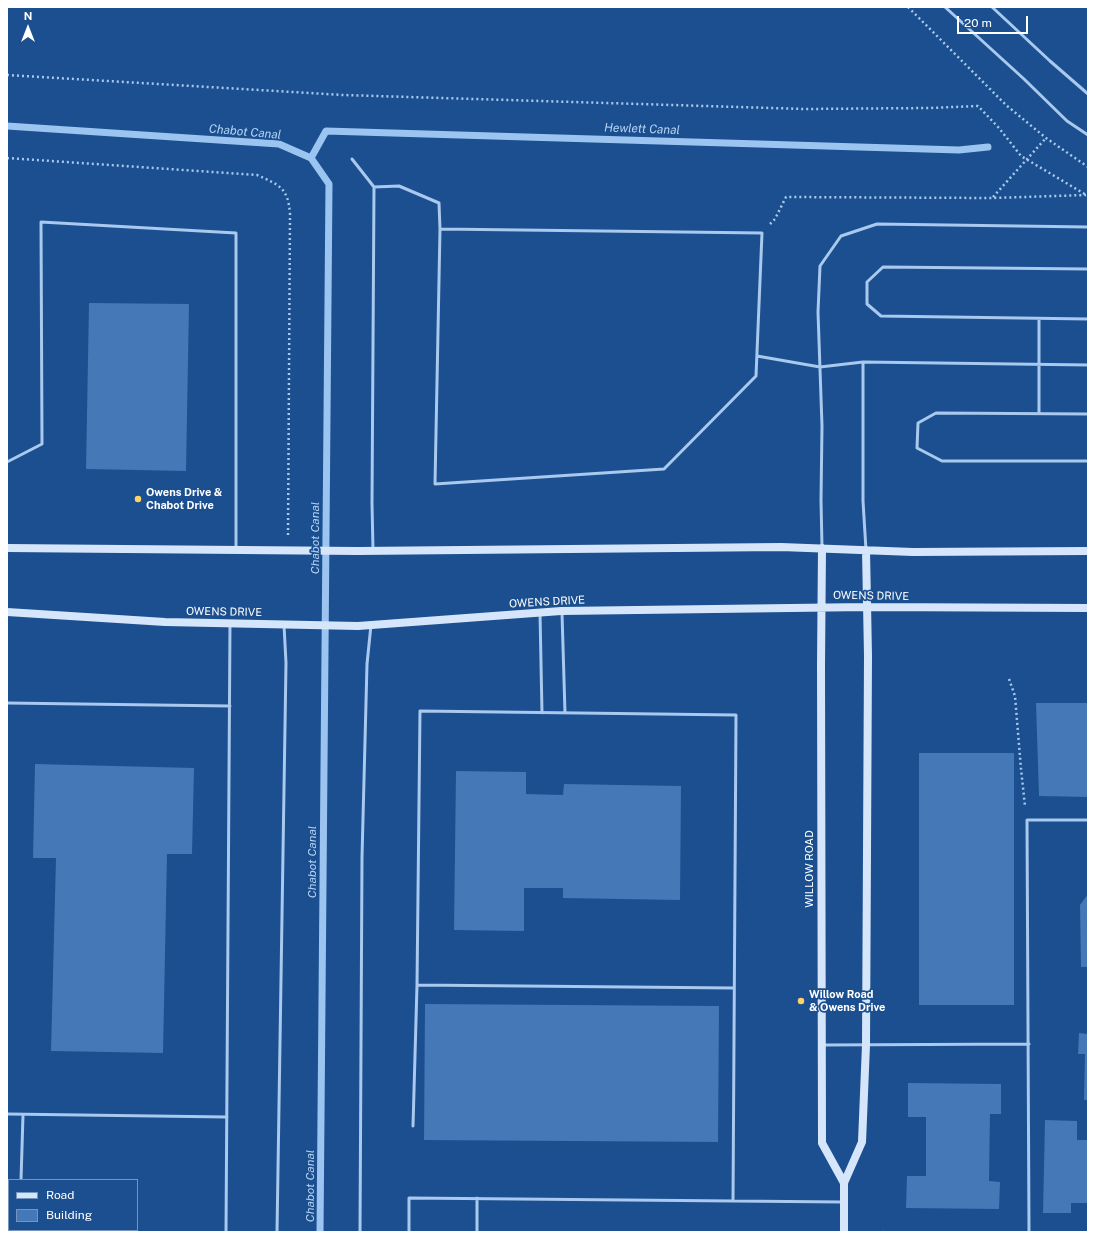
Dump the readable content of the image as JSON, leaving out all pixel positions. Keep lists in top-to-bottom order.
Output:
{
  "streets": {
    "street": ["OWENS DRIVE", "WILLOW ROAD"]
  },
  "crossings": [
    ["OWENS DRIVE", "WILLOW ROAD"]
  ],
  "water": ["Hewlett Canal", "Chabot Canal"],
  "places": ["Owens Drive & Chabot Drive", "Willow Road & Owens Drive"],
  "legend": ["Road", "Building"],
  "scale_bar": "20 m",
  "north": "top"
}
